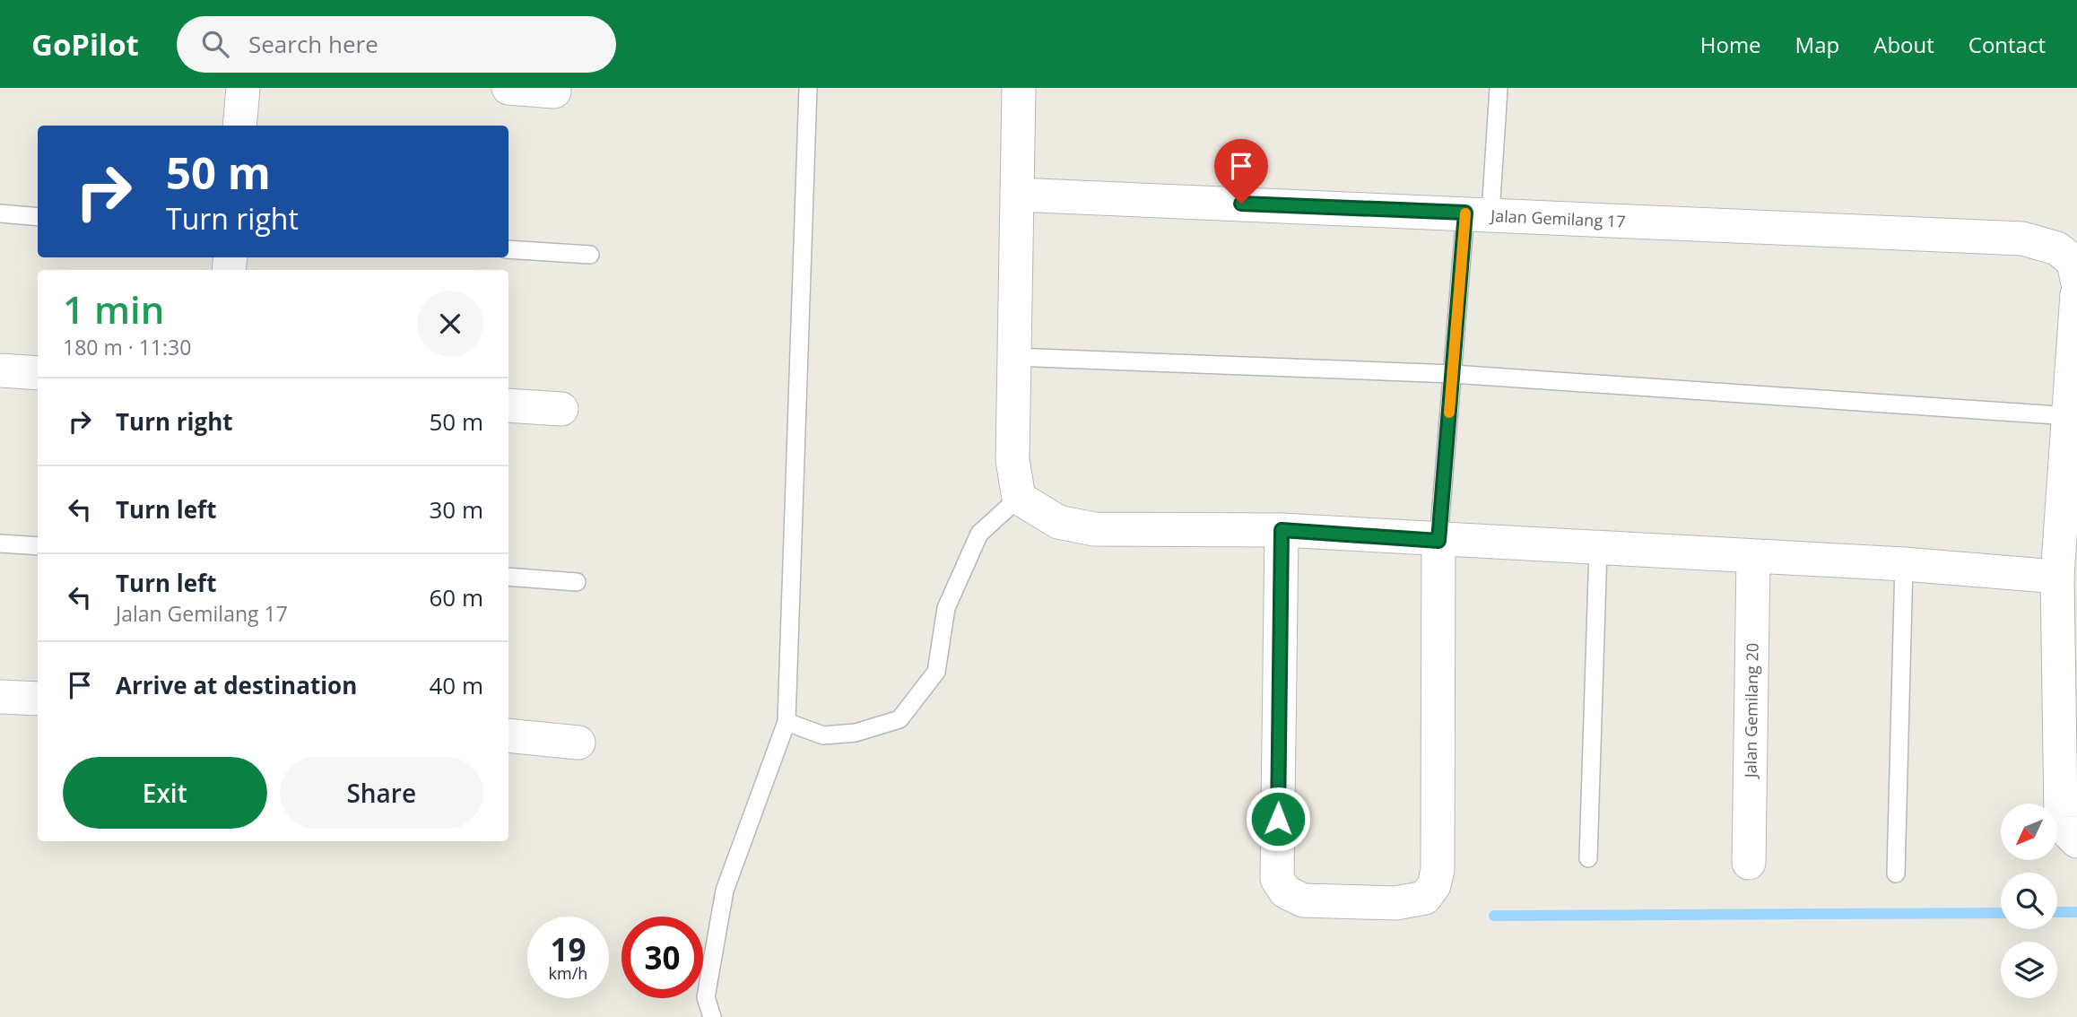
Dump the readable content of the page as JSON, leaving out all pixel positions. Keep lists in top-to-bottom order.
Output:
{
  "streets": {
    "street": ["Jalan Gemilang 17", "Jalan Gemilang 20"]
  },
  "north": "bottom left",
  "page": {
    "header": "GoPilot",
    "search": "Search here",
    "nav": [
      "Home",
      "Map",
      "About",
      "Contact"
    ],
    "turn": ["50 m", "Turn right"],
    "heading": ["1 min", "180 m · 11:30"],
    "list": [
      {
        "name": "Turn right",
        "value": "50 m"
      },
      {
        "name": "Turn left",
        "value": "30 m"
      },
      {
        "name": "Turn left",
        "note": "Jalan Gemilang 17",
        "value": "60 m"
      },
      {
        "name": "Arrive at destination",
        "value": "40 m"
      }
    ],
    "buttons": ["Exit", "Share"],
    "speed": "19 km/h",
    "limit": "30"
  }
}
